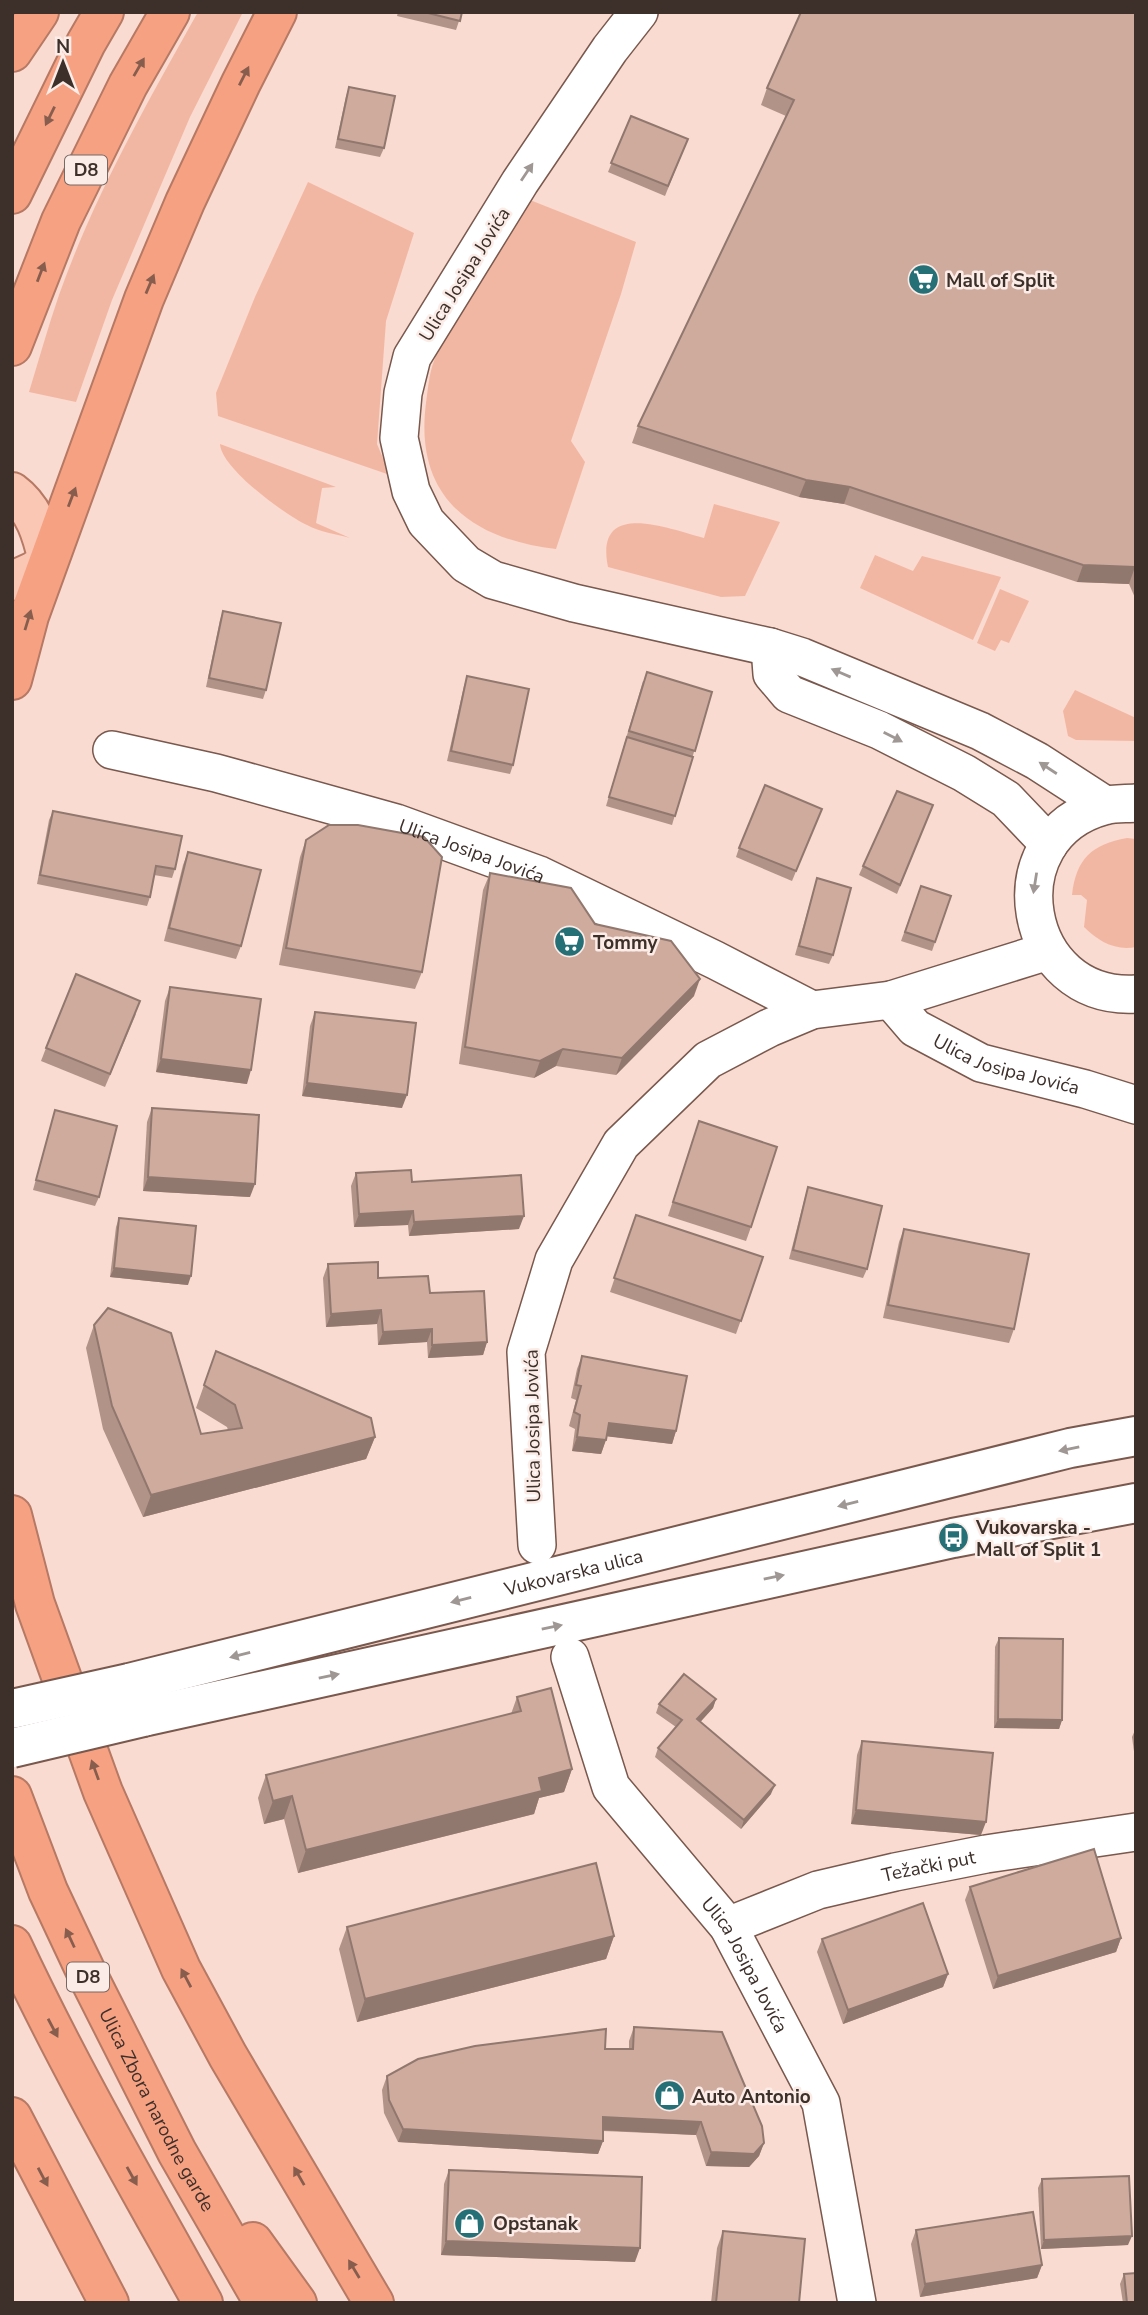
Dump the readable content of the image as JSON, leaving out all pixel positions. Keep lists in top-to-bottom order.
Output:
{
  "streets": {
    "highway": ["D8", "Ulica Zbora narodne garde"],
    "street": ["Ulica Josipa Jovića", "Vukovarska ulica", "Težački put"]
  },
  "crossings": [
    ["Ulica Josipa Jovića", "Težački put"]
  ],
  "places": {
    "supermarket": ["Mall of Split", "Tommy"],
    "bus stop": ["Vukovarska - Mall of Split 1"],
    "shop": ["Auto Antonio", "Opstanak"]
  },
  "north": "top"
}
